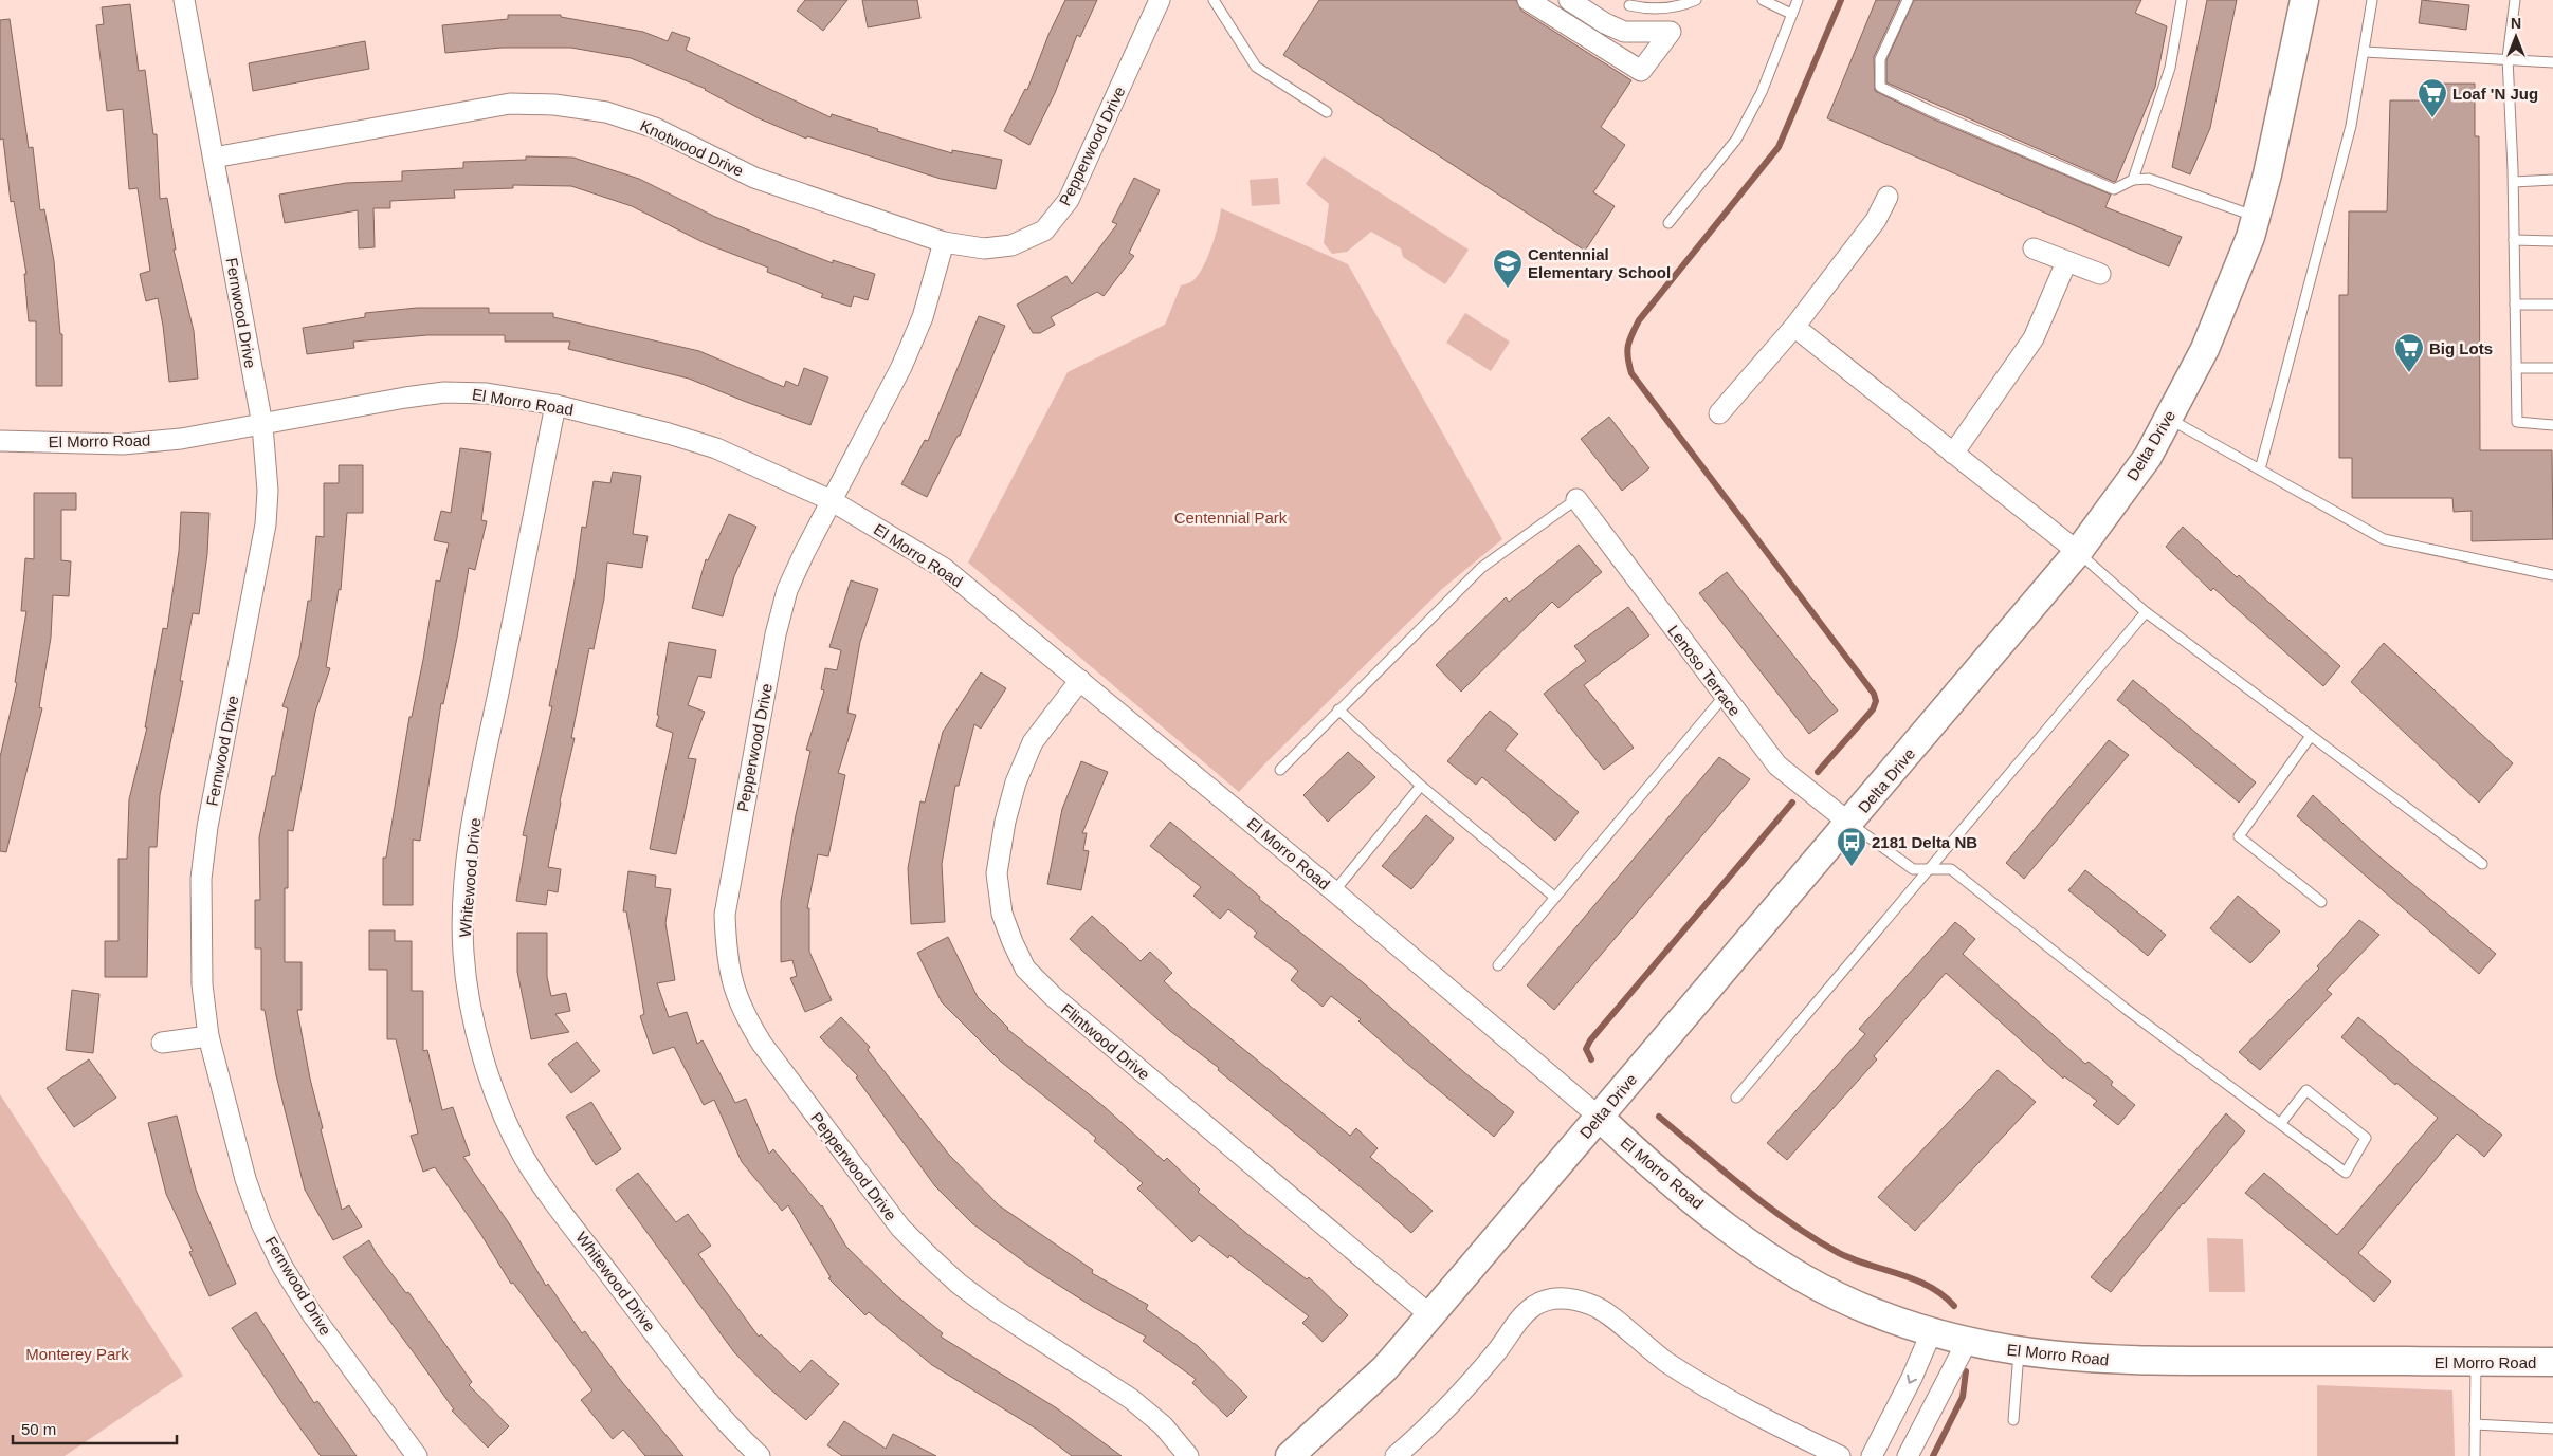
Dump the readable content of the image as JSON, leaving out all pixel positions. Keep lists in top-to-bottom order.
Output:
{
  "streets": {
    "main road": ["El Morro Road", "Delta Drive"],
    "street": [
      "Pepperwood Drive",
      "Knotwood Drive",
      "Fernwood Drive",
      "Lenoso Terrace",
      "Whitewood Drive",
      "Flintwood Drive"
    ]
  },
  "crossings": [
    ["Pepperwood Drive", "Knotwood Drive"],
    ["Pepperwood Drive", "El Morro Road"],
    ["Knotwood Drive", "Fernwood Drive"],
    ["Fernwood Drive", "El Morro Road"],
    ["El Morro Road", "Delta Drive"],
    ["El Morro Road", "Whitewood Drive"],
    ["El Morro Road", "Flintwood Drive"],
    ["Delta Drive", "Lenoso Terrace"],
    ["Delta Drive", "Flintwood Drive"]
  ],
  "parks": ["Centennial Park", "Monterey Park"],
  "places": {
    "supermarket": ["Loaf 'N Jug", "Big Lots"],
    "school or university": ["Centennial Elementary School"],
    "bus stop": ["2181 Delta NB"]
  },
  "scale_bar": "50 m",
  "north": "top"
}
